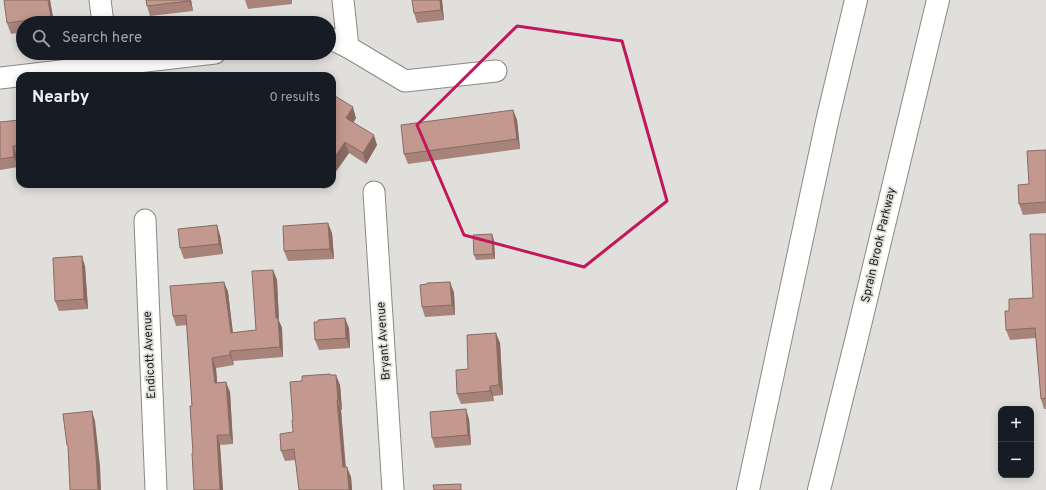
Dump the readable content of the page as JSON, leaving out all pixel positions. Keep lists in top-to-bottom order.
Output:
{
  "streets": {
    "highway": ["Sprain Brook Parkway"],
    "street": ["Bryant Avenue", "Endicott Avenue"]
  },
  "page": {
    "search": "Search here",
    "heading": ["Nearby", "0 results"],
    "map_buttons": ["+", "−"]
  }
}
